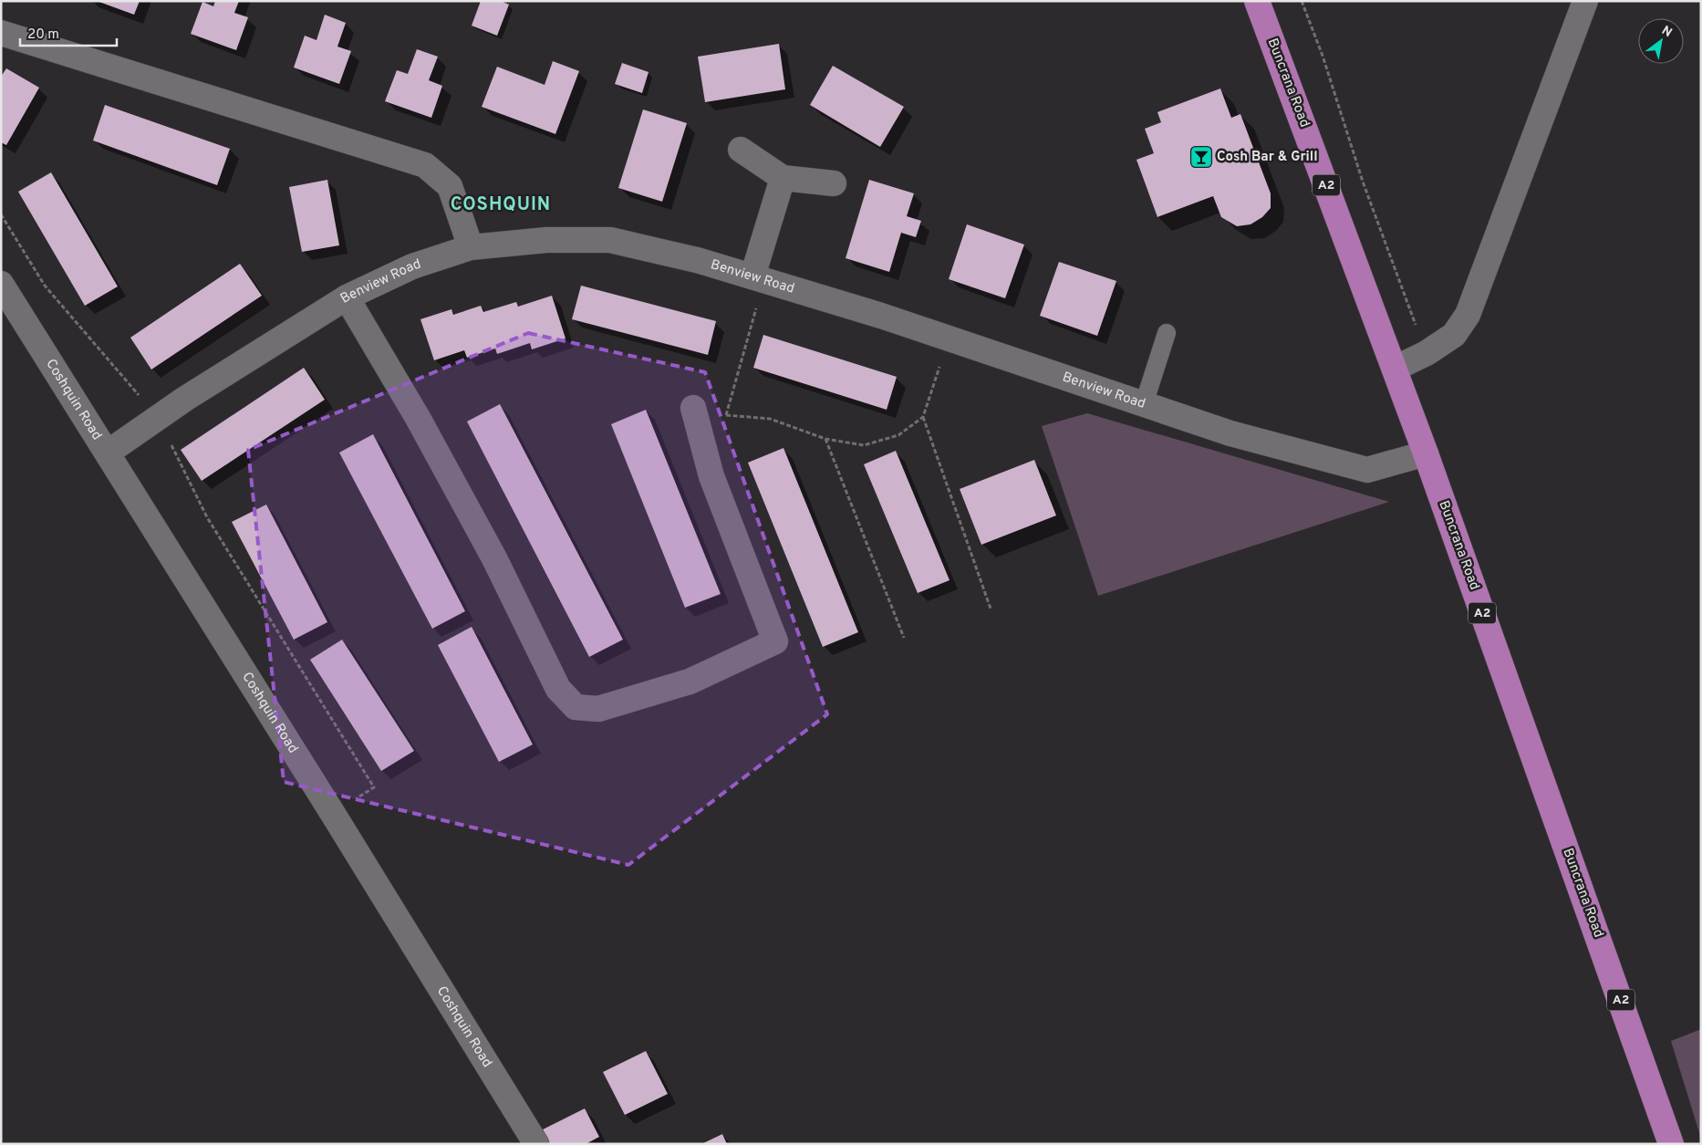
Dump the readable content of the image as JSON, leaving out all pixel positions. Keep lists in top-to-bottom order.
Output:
{
  "streets": {
    "highway": ["Buncrana Road", "A2"],
    "street": ["Benview Road", "Coshquin Road"]
  },
  "crossings": [
    ["Buncrana Road", "Benview Road"],
    ["Benview Road", "Coshquin Road"]
  ],
  "districts": ["COSHQUIN"],
  "places": {
    "bar": ["Cosh Bar & Grill"]
  },
  "scale_bar": "20 m",
  "north": "top right"
}
